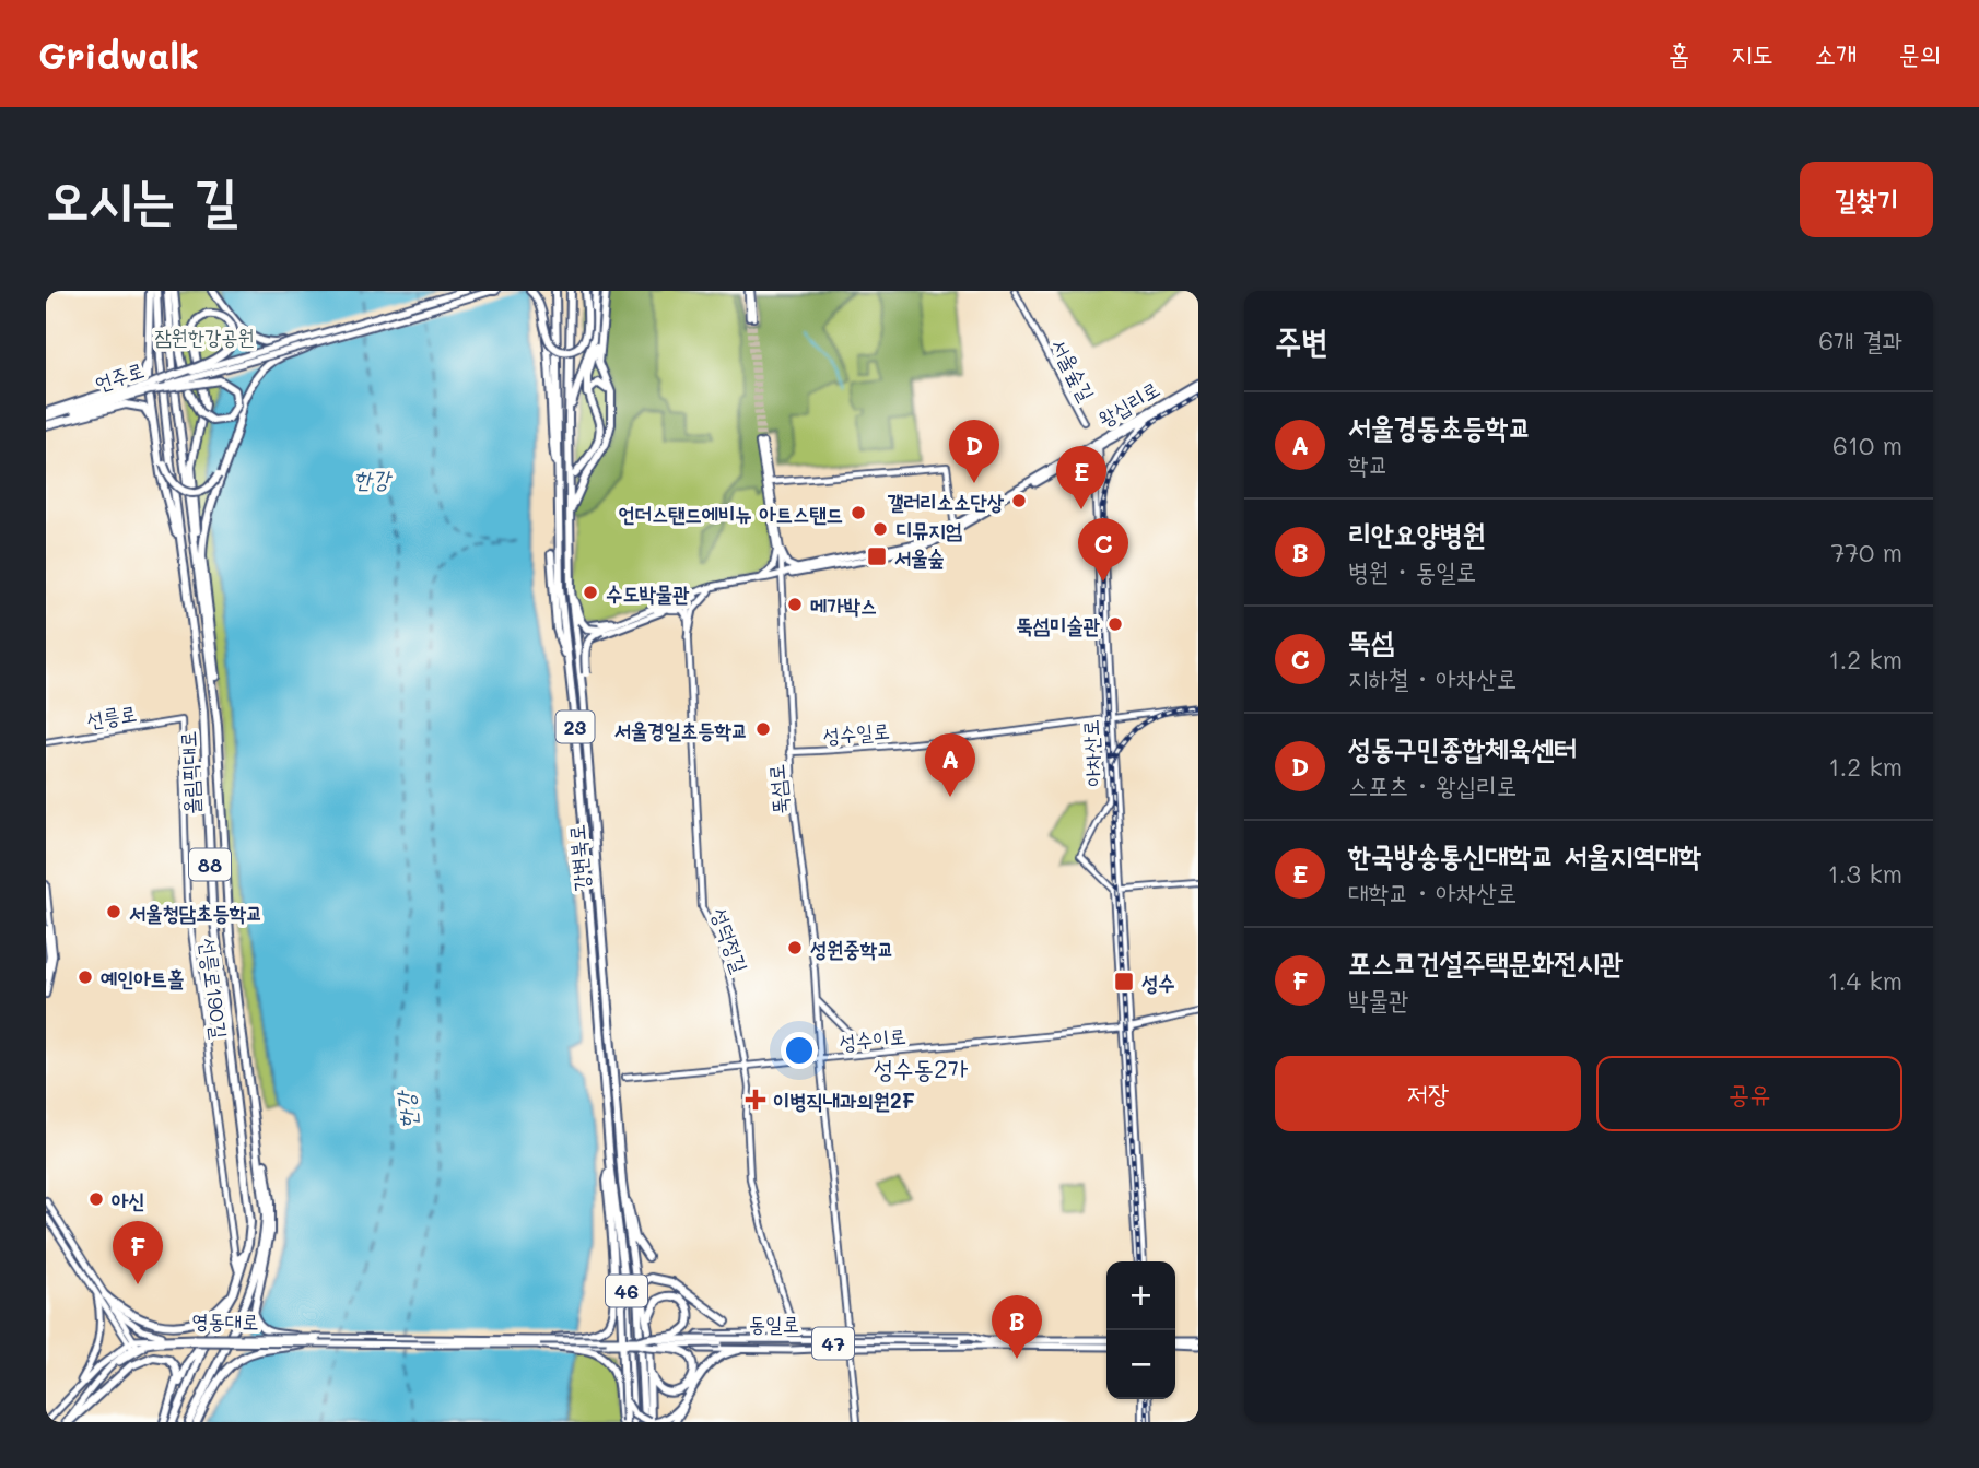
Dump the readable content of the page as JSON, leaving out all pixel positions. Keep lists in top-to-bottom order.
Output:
{
  "streets": {
    "highway": [
      "23",
      "올림픽대로",
      "강변북로",
      "88",
      "46"
    ],
    "main road": [
      "서울숲길",
      "언주로",
      "왕십리로",
      "선릉로",
      "성수일로",
      "아차산로",
      "뚝섬로",
      "성덕정길",
      "선릉로190길",
      "성수이로",
      "영동대로",
      "동일로",
      "47"
    ]
  },
  "crossings": [
    ["왕십리로", "아차산로"],
    ["왕십리로", "뚝섬로"],
    ["왕십리로", "성덕정길"],
    ["선릉로", "선릉로190길"],
    ["23", "강변북로"],
    ["23", "동일로"],
    ["성수일로", "아차산로"],
    ["성수일로", "뚝섬로"],
    ["아차산로", "성수이로"],
    ["뚝섬로", "성수이로"],
    ["뚝섬로", "동일로"],
    ["성덕정길", "성수이로"],
    ["성덕정길", "동일로"],
    ["영동대로", "동일로"]
  ],
  "districts": ["성수동2가"],
  "water": ["한강"],
  "parks": ["잠원한강공원"],
  "places": {
    "other": [
      "갤러리소소단상",
      "언더스탠드에비뉴 아트스탠드",
      "디뮤지엄",
      "수도박물관",
      "메가박스",
      "뚝섬미술관",
      "서울경일초등학교",
      "서울청담초등학교",
      "성원중학교",
      "예인아트홀",
      "아신"
    ],
    "transit": ["서울숲", "성수"],
    "health": ["이병직내과의원2F"]
  },
  "page": {
    "header": "Gridwalk",
    "nav": [
      "홈",
      "지도",
      "소개",
      "문의"
    ],
    "buttons": [
      "길찾기",
      ["저장", "공유"]
    ],
    "title": "오시는 길",
    "heading": ["주변", "6개 결과"],
    "list": [
      {
        "mark": "A",
        "name": "서울경동초등학교",
        "note": "학교",
        "value": "610 m"
      },
      {
        "mark": "B",
        "name": "리안요양병원",
        "note": "병원 · 동일로",
        "value": "770 m"
      },
      {
        "mark": "C",
        "name": "뚝섬",
        "note": "지하철 · 아차산로",
        "value": "1.2 km"
      },
      {
        "mark": "D",
        "name": "성동구민종합체육센터",
        "note": "스포츠 · 왕십리로",
        "value": "1.2 km"
      },
      {
        "mark": "E",
        "name": "한국방송통신대학교 서울지역대학",
        "note": "대학교 · 아차산로",
        "value": "1.3 km"
      },
      {
        "mark": "F",
        "name": "포스코건설주택문화전시관",
        "note": "박물관",
        "value": "1.4 km"
      }
    ],
    "pins": [
      "D",
      "E",
      "C",
      "A",
      "F",
      "B"
    ],
    "map_buttons": ["+", "−"]
  }
}
